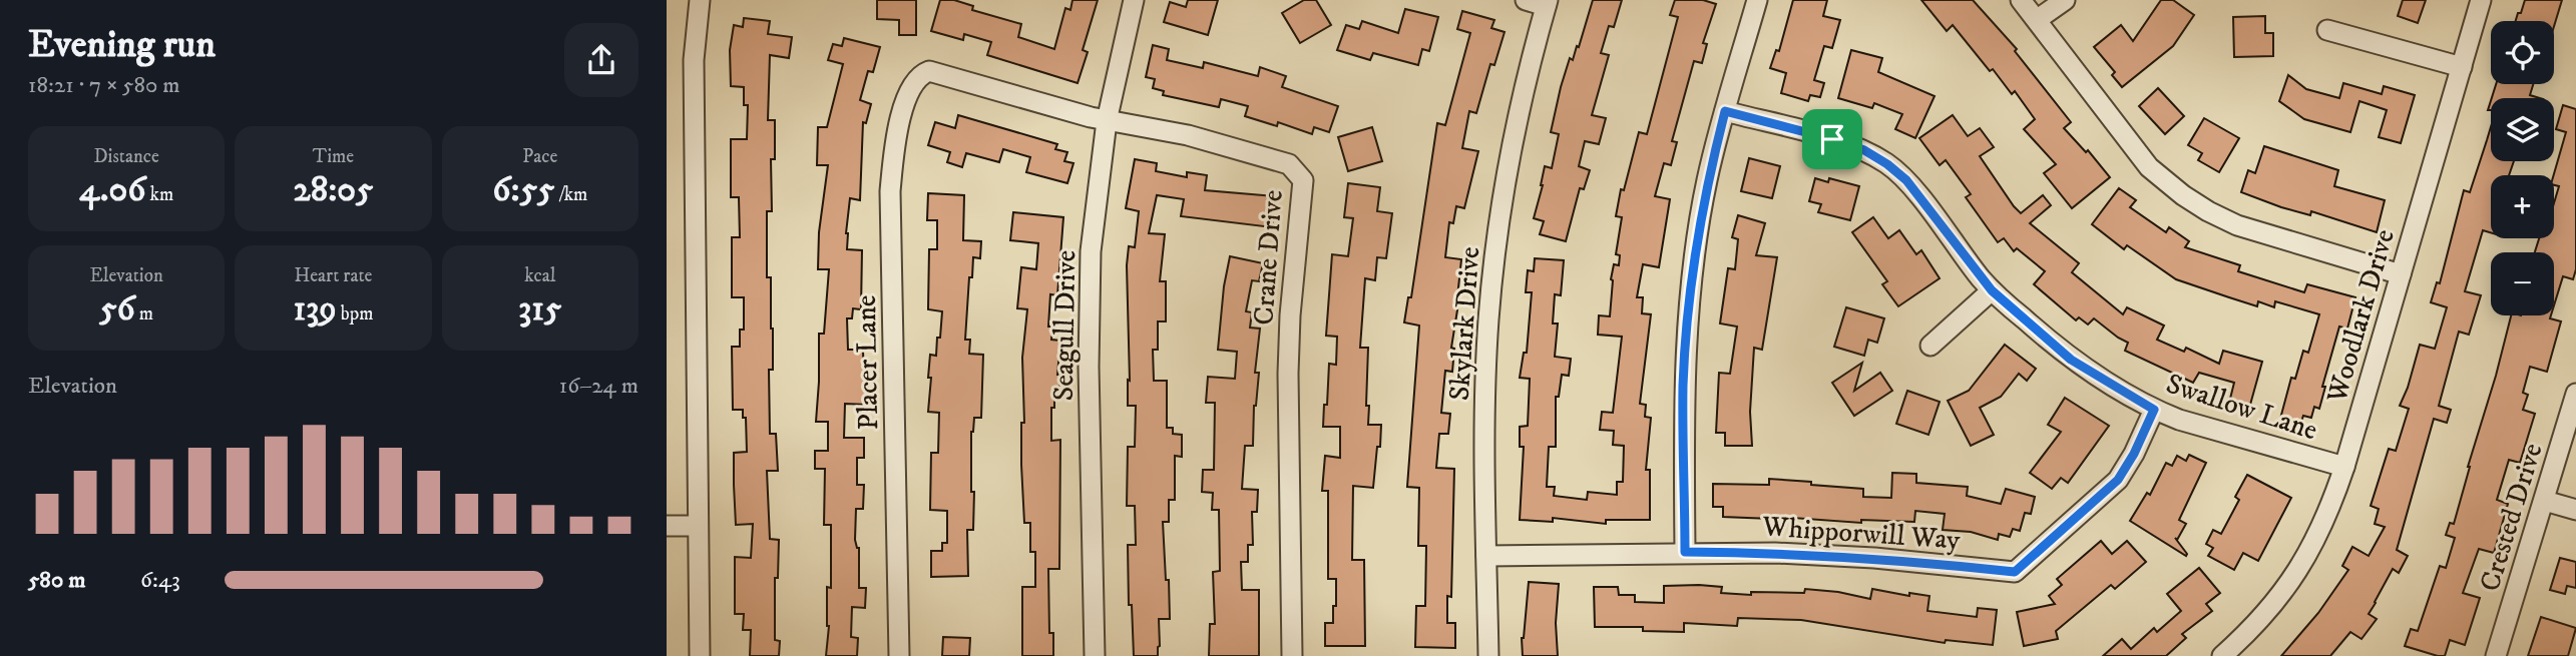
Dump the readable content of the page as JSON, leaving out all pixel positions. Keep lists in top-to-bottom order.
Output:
{
  "streets": {
    "street": [
      "Crane Drive",
      "Woodlark Drive",
      "Skylark Drive",
      "Seagull Drive",
      "Placer Lane",
      "Swallow Lane",
      "Crested Drive",
      "Whipporwill Way"
    ]
  },
  "crossings": [
    ["Crane Drive", "Seagull Drive"],
    ["Crane Drive", "Placer Lane"],
    ["Woodlark Drive", "Swallow Lane"],
    ["Skylark Drive", "Whipporwill Way"],
    ["Swallow Lane", "Whipporwill Way"]
  ],
  "page": {
    "heading": ["Evening run", "18:21 · 7 × 580 m"],
    "map_buttons": ["+", "−"],
    "stats": [
      ["Distance", "4.06 km"],
      ["Time", "28:05"],
      ["Pace", "6:55 /km"],
      ["Elevation", "56 m"],
      ["Heart rate", "139 bpm"],
      ["kcal", "315"]
    ],
    "chart": ["Elevation", "16–24 m"],
    "list": [
      {
        "name": "580 m",
        "note": "6:43"
      }
    ]
  }
}
